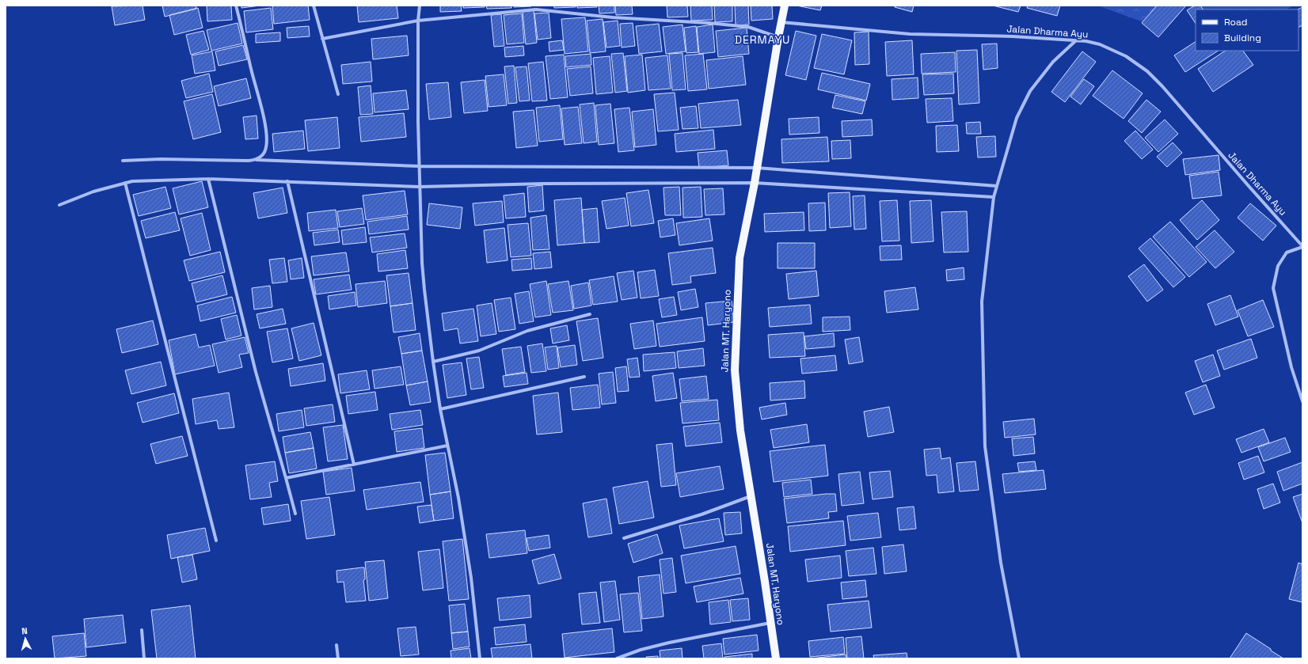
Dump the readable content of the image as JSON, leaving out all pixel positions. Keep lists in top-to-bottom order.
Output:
{
  "streets": {
    "main road": ["Jalan MT. Haryono"],
    "street": ["Jalan Dharma Ayu"]
  },
  "crossings": [
    ["Jalan Dharma Ayu", "Jalan MT. Haryono"]
  ],
  "districts": ["DERMAYU"],
  "legend": ["Road", "Building"],
  "north": "top"
}
